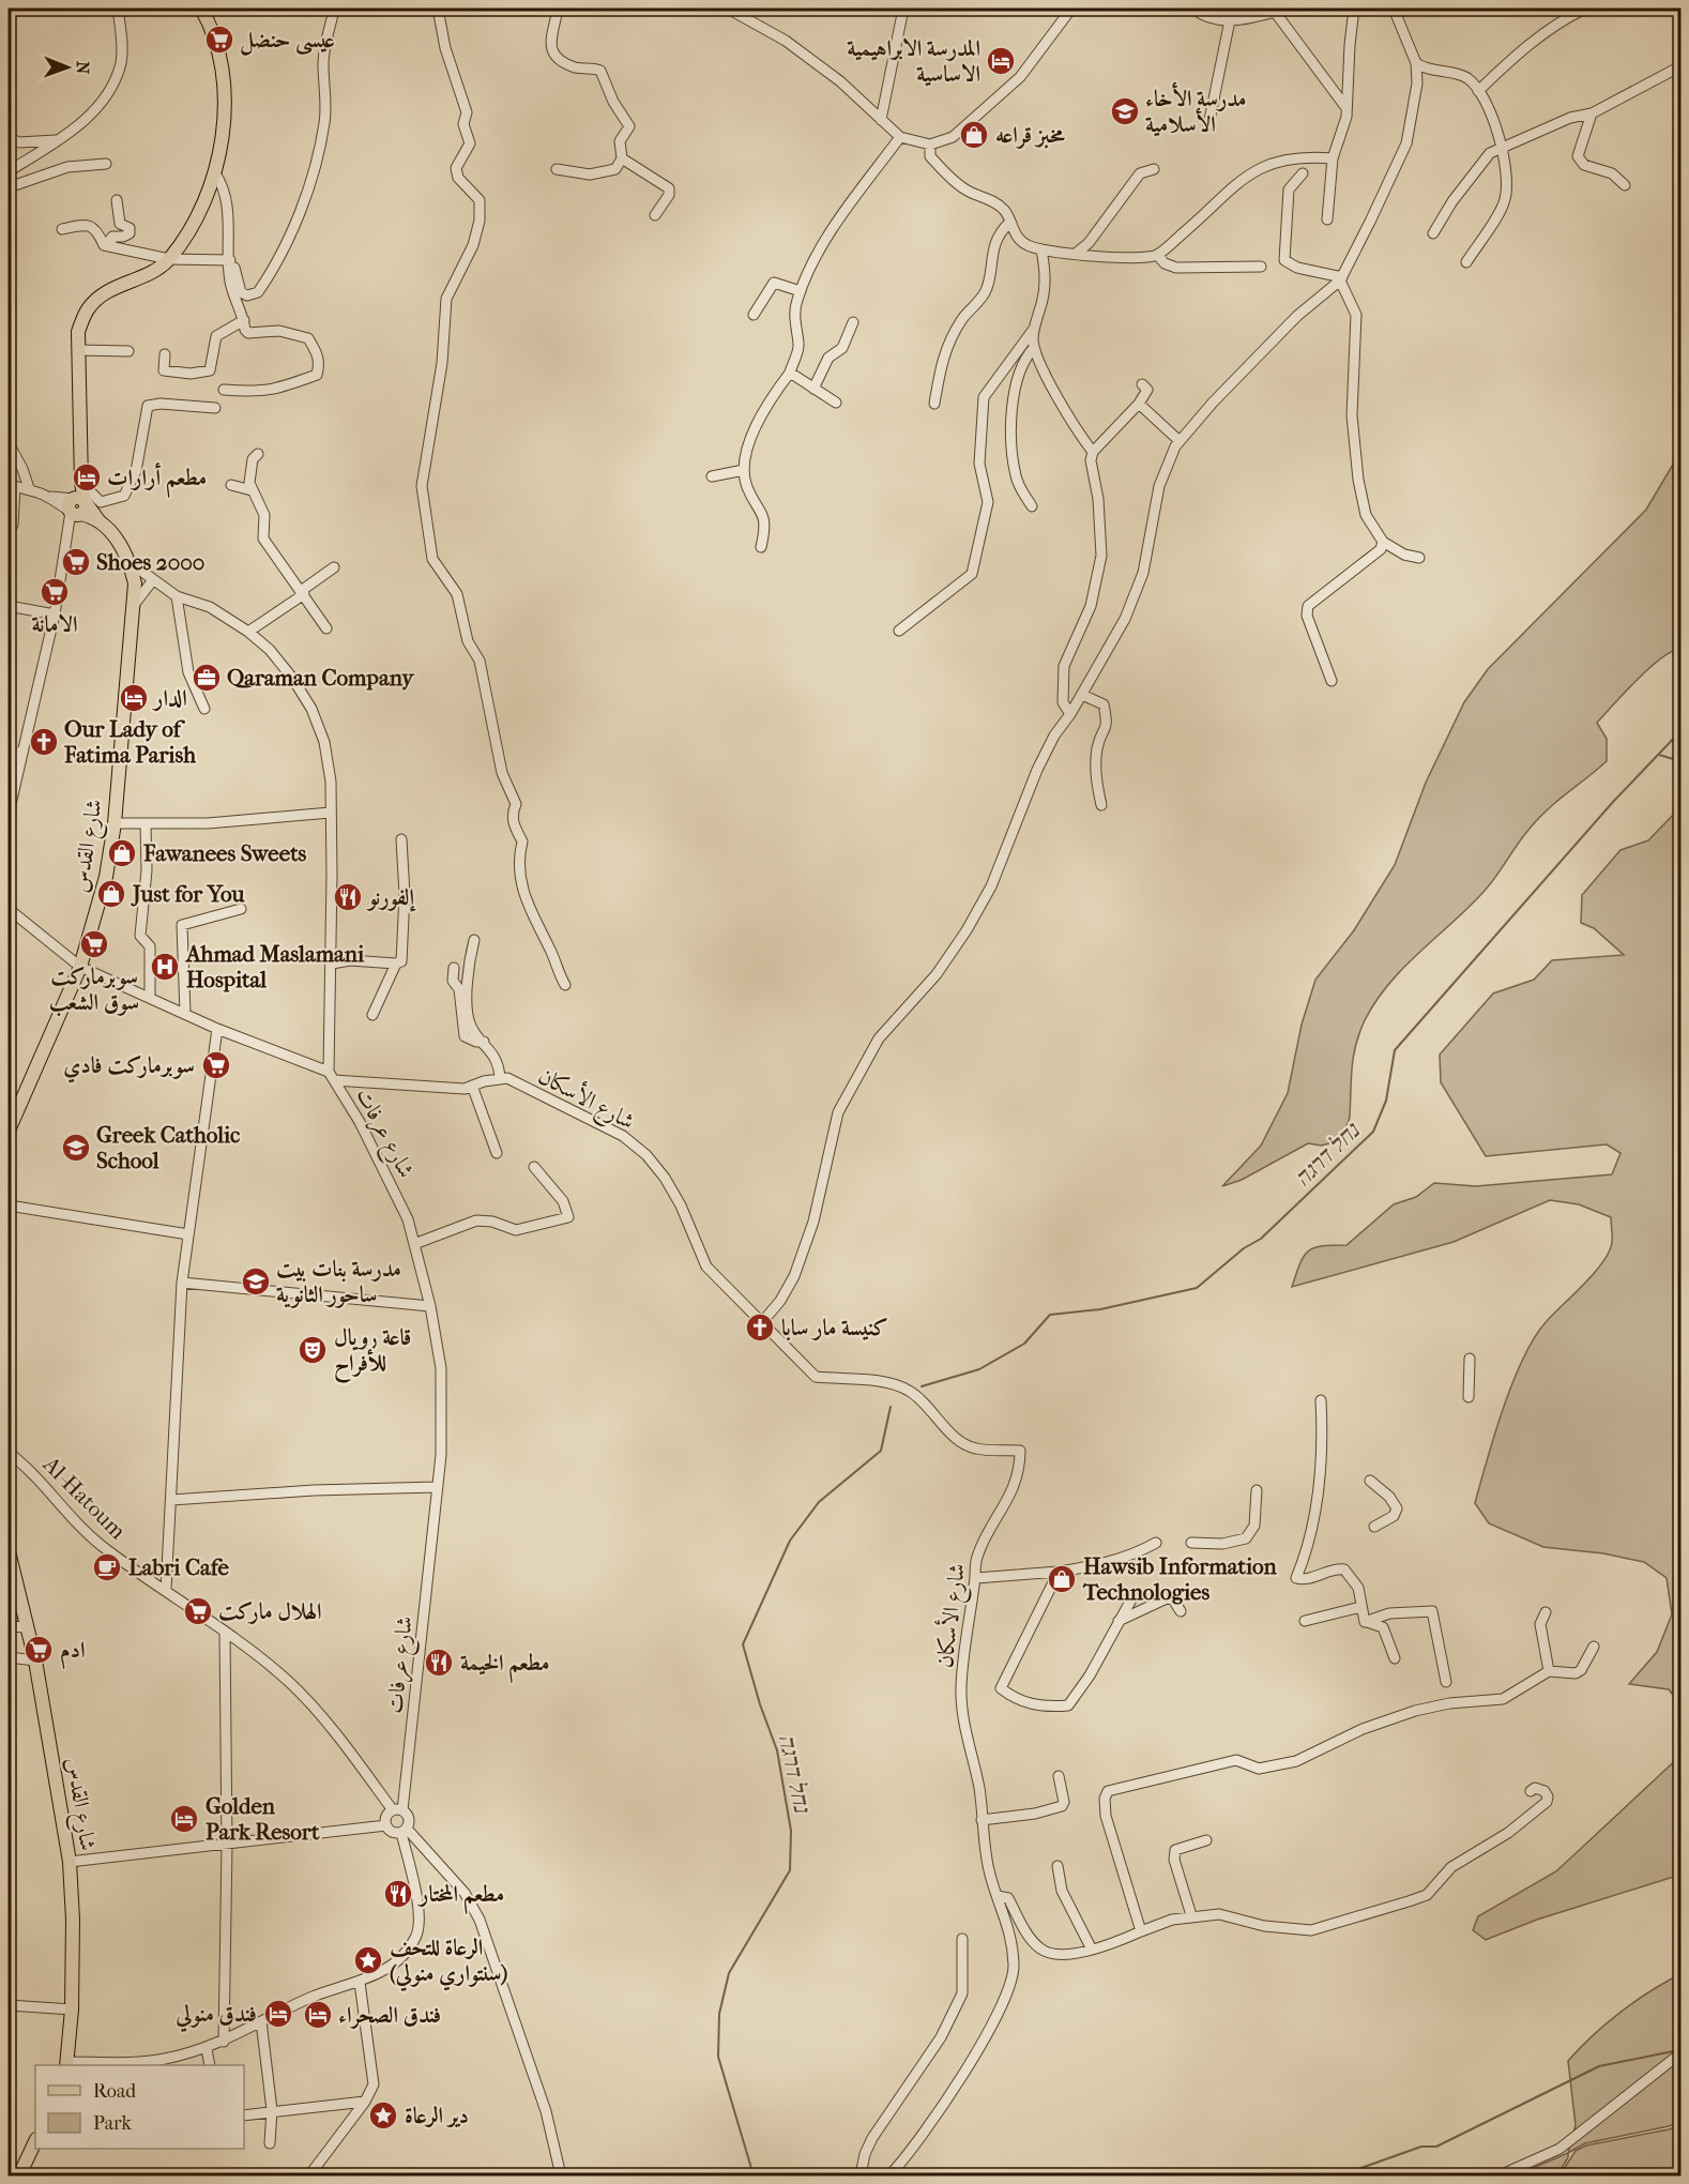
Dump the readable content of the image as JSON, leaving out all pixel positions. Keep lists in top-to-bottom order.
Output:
{
  "streets": {
    "main road": ["شارع القدس"],
    "street": ["شارع الأسكان", "شارع عرفات", "Al-Hatoum"]
  },
  "crossings": [
    ["شارع القدس", "شارع عرفات"],
    ["شارع عرفات", "Al-Hatoum"]
  ],
  "water": ["נחל דרגה"],
  "places": {
    "supermarket": [
      "عيسى حنضل",
      "Shoes 2000",
      "الامانة",
      "سوبرماركت سوق الشعب",
      "سوبرماركت فادي",
      "الهلال ماركت",
      "ادم"
    ],
    "hotel": [
      "المدرسة الابراهيمية الاساسية",
      "مطعم أرارات",
      "الدار",
      "Golden Park Resort",
      "فندق منولي",
      "فندق الصحراء"
    ],
    "school or university": ["مدرسة الأخاء الأسلامية", "Greek Catholic School", "مدرسة بنات بيت ساحور الثانوية"],
    "shop": [
      "مخبز قراعه",
      "Fawanees Sweets",
      "Just for You",
      "Hawsib Information Technologies"
    ],
    "office": ["Qaraman Company"],
    "church": ["Our Lady of Fatima Parish", "كنيسة مار سابا"],
    "restaurant": ["إلفورنو", "مطعم الخيمة", "مطعم المختار"],
    "hospital": ["Ahmad Maslamani Hospital"],
    "theatre": ["قاعة رويال للأفراح"],
    "cafe": ["Labri Cafe"],
    "place": ["الرعاة للتحف (سنتواري منولي)", "دير الرعاة"]
  },
  "legend": ["Road", "Park"],
  "north": "right"
}
